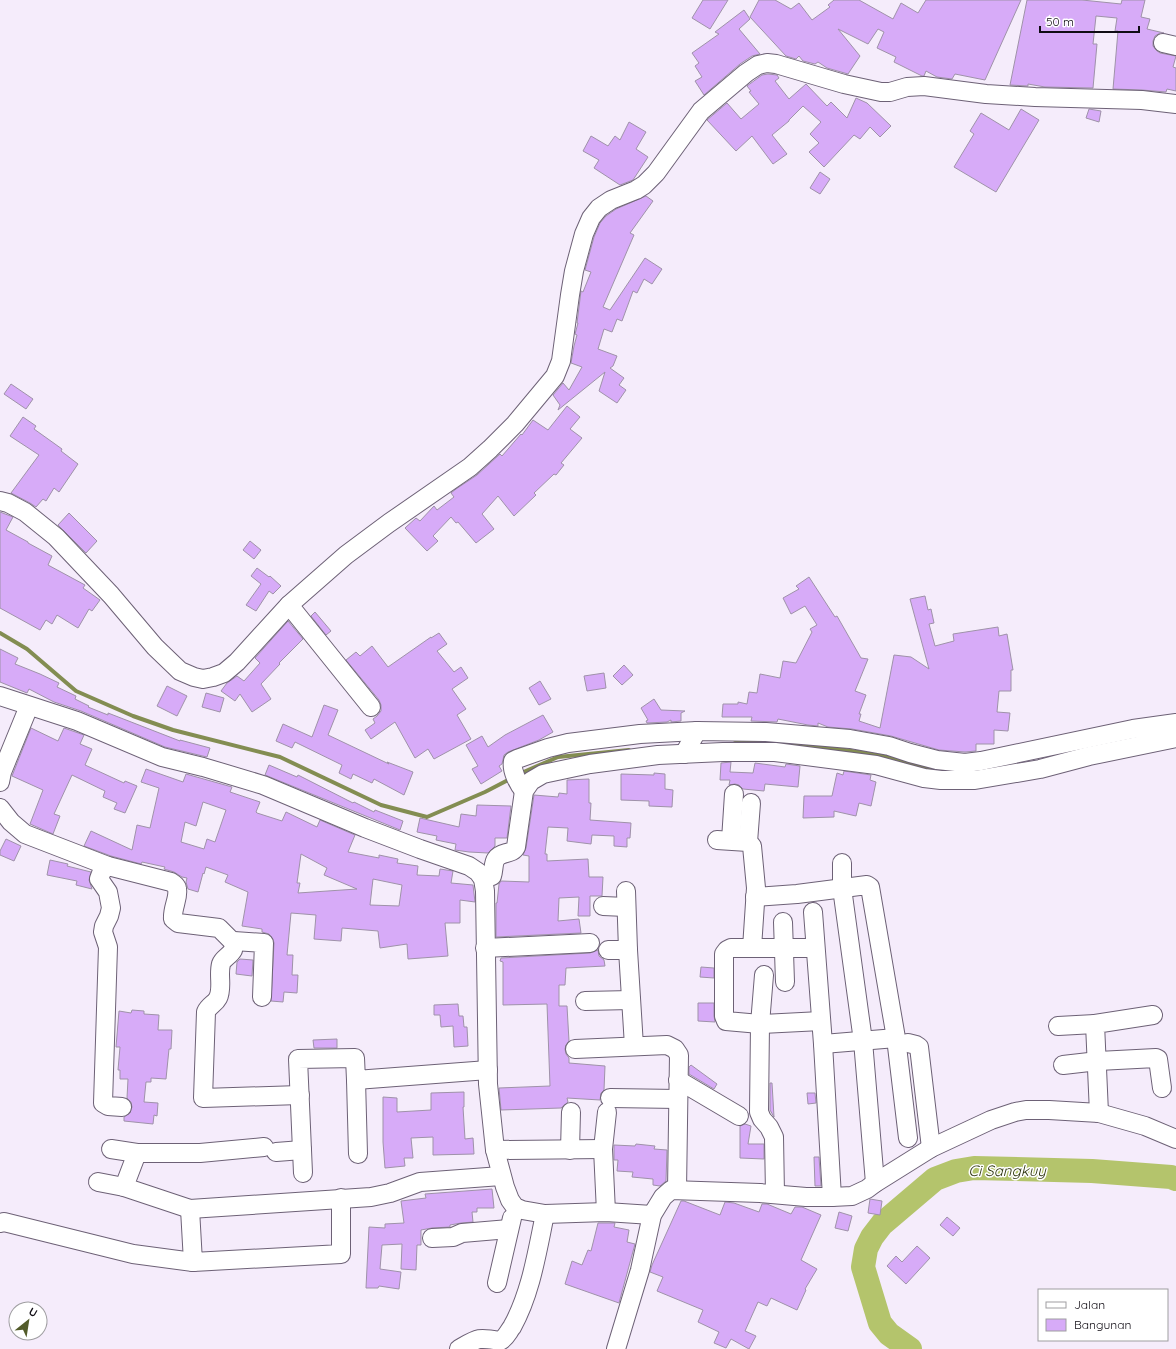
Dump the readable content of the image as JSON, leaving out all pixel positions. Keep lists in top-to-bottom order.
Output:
{
  "water": ["Ci Sangkuy"],
  "legend": ["Jalan", "Bangunan"],
  "scale_bar": "50 m",
  "north": "top right"
}
